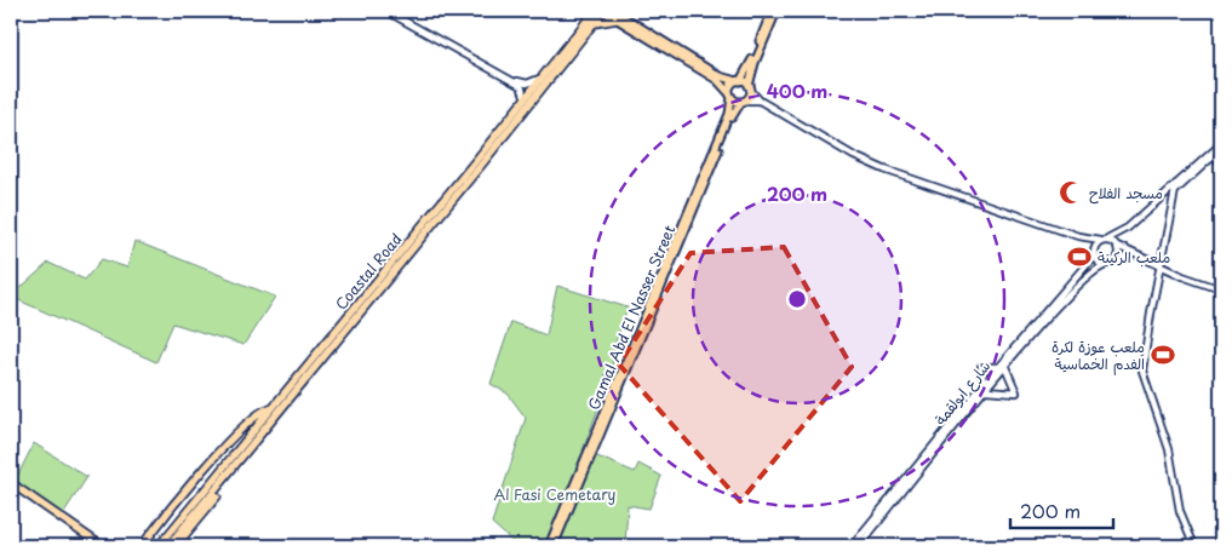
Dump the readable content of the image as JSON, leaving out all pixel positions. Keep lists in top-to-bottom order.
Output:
{
  "streets": {
    "highway": ["Coastal Road"],
    "main road": ["Gamal Abd El Nasser Street"],
    "street": ["شارع ابولقمة"]
  },
  "parks": ["Al Fasi Cemetary"],
  "places": {
    "mosque": ["مسجد الفلاح"],
    "sports": ["ملعب الركينة", "ملعب عوزة لكرة الفدم الخماسية"]
  },
  "scale_bar": "200 m",
  "rings": ["400 m", "200 m"]
}
